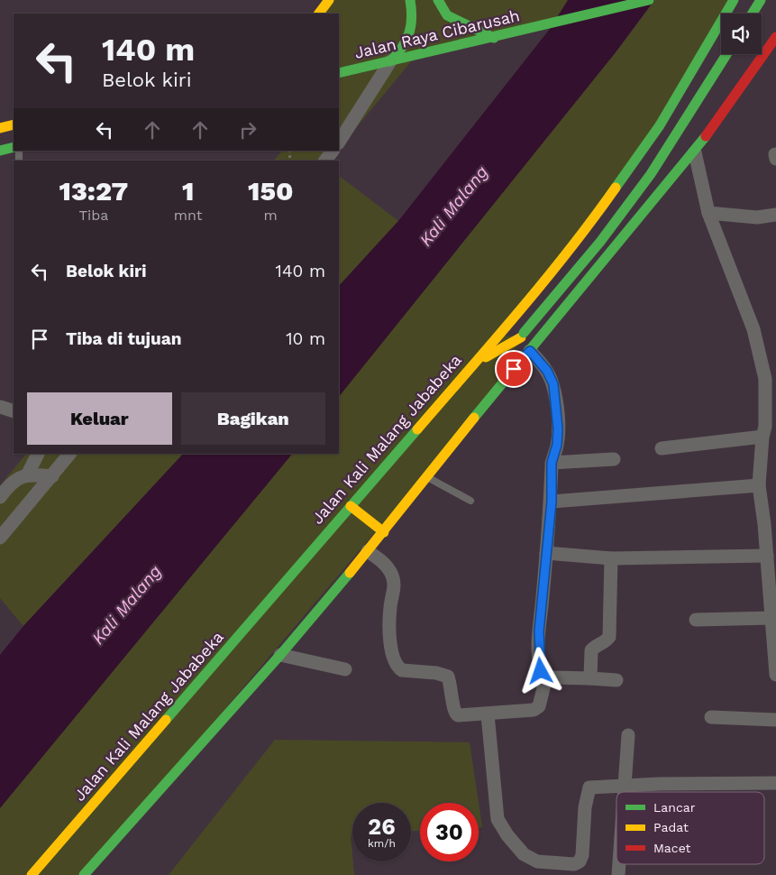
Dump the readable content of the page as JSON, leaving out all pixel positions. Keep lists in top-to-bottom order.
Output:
{
  "streets": {
    "main road": ["Jalan Raya Cibarusah", "Jalan Kali Malang Jababeka"]
  },
  "water": ["Kali Malang"],
  "legend": ["Lancar", "Padat", "Macet"],
  "page": {
    "turn": ["140 m", "Belok kiri"],
    "eta": [
      "13:27",
      "Tiba",
      "1",
      "mnt",
      "150",
      "m"
    ],
    "list": [
      {
        "name": "Belok kiri",
        "value": "140 m"
      },
      {
        "name": "Tiba di tujuan",
        "value": "10 m"
      }
    ],
    "buttons": ["Keluar", "Bagikan"],
    "speed": "26 km/h",
    "limit": "30"
  }
}
